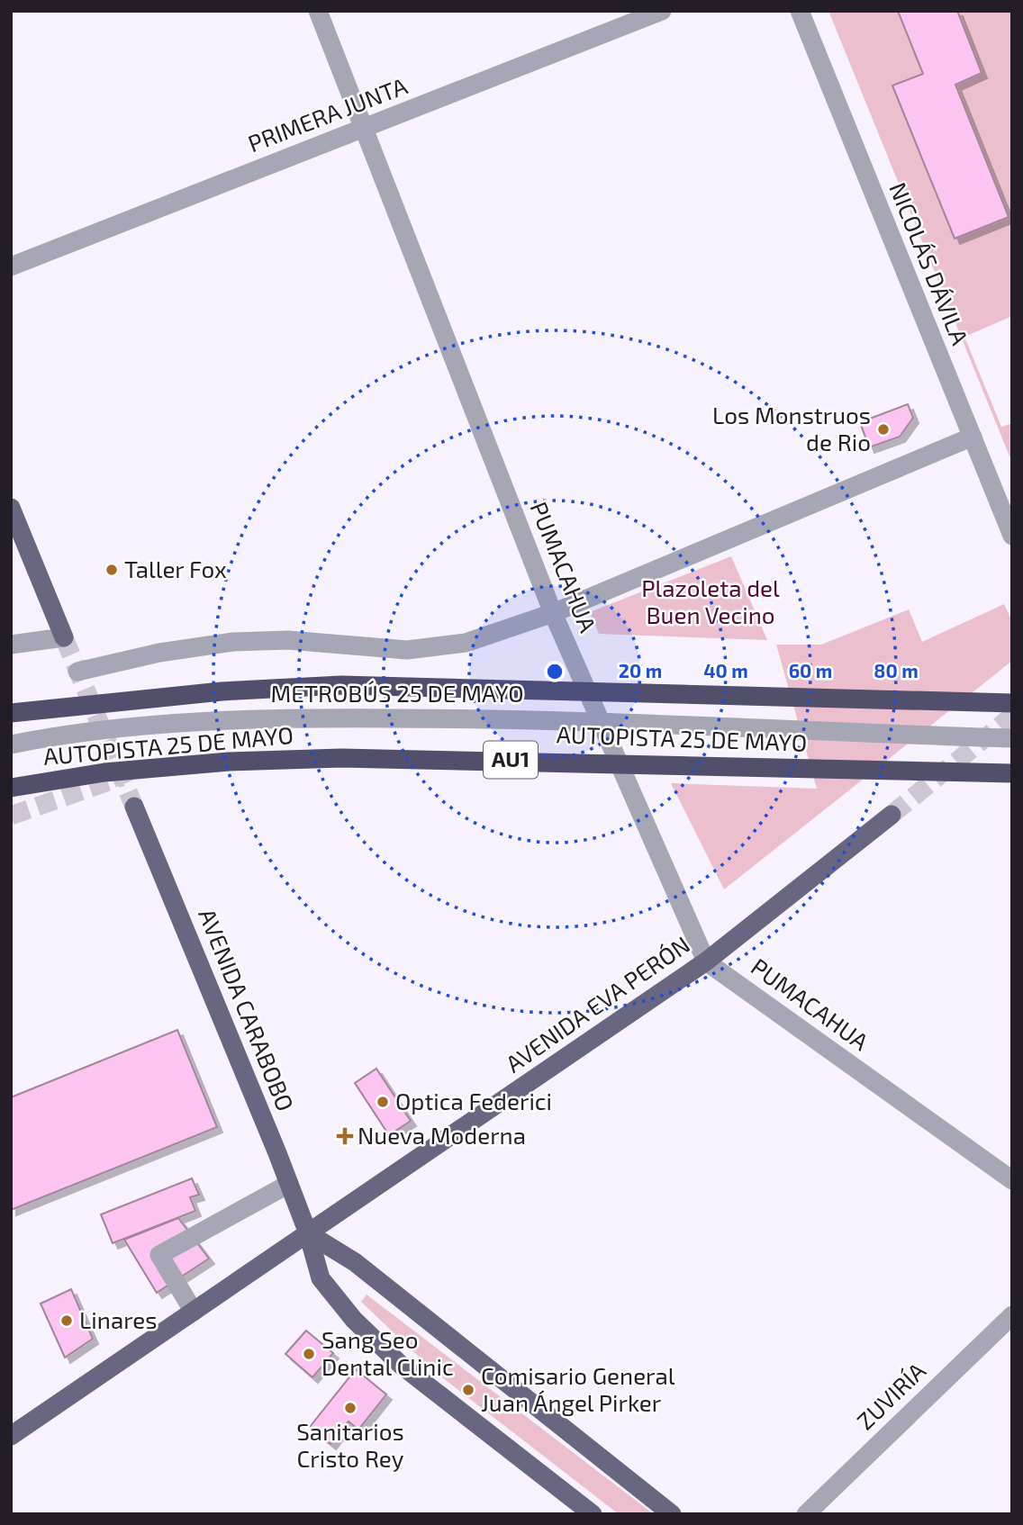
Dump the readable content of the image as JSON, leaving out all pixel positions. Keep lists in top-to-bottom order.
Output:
{
  "streets": {
    "highway": ["AUTOPISTA 25 DE MAYO", "AU1"],
    "main road": ["AVENIDA EVA PERÓN", "AVENIDA CARABOBO"],
    "street": [
      "PRIMERA JUNTA",
      "NICOLÁS DÁVILA",
      "PUMACAHUA",
      "METROBÚS 25 DE MAYO",
      "ZUVIRÍA"
    ]
  },
  "crossings": [
    ["PRIMERA JUNTA", "PUMACAHUA"],
    ["PUMACAHUA", "AVENIDA EVA PERÓN"],
    ["AVENIDA EVA PERÓN", "AVENIDA CARABOBO"]
  ],
  "parks": ["Plazoleta del Buen Vecino"],
  "places": {
    "other": [
      "Los Monstruos de Rio",
      "Taller Fox",
      "Optica Federici",
      "Linares",
      "Sang Seo Dental Clinic",
      "Comisario General Juan Ángel Pirker",
      "Sanitarios Cristo Rey"
    ],
    "health": ["Nueva Moderna"]
  },
  "rings": [
    "20 m",
    "40 m",
    "60 m",
    "80 m"
  ]
}
